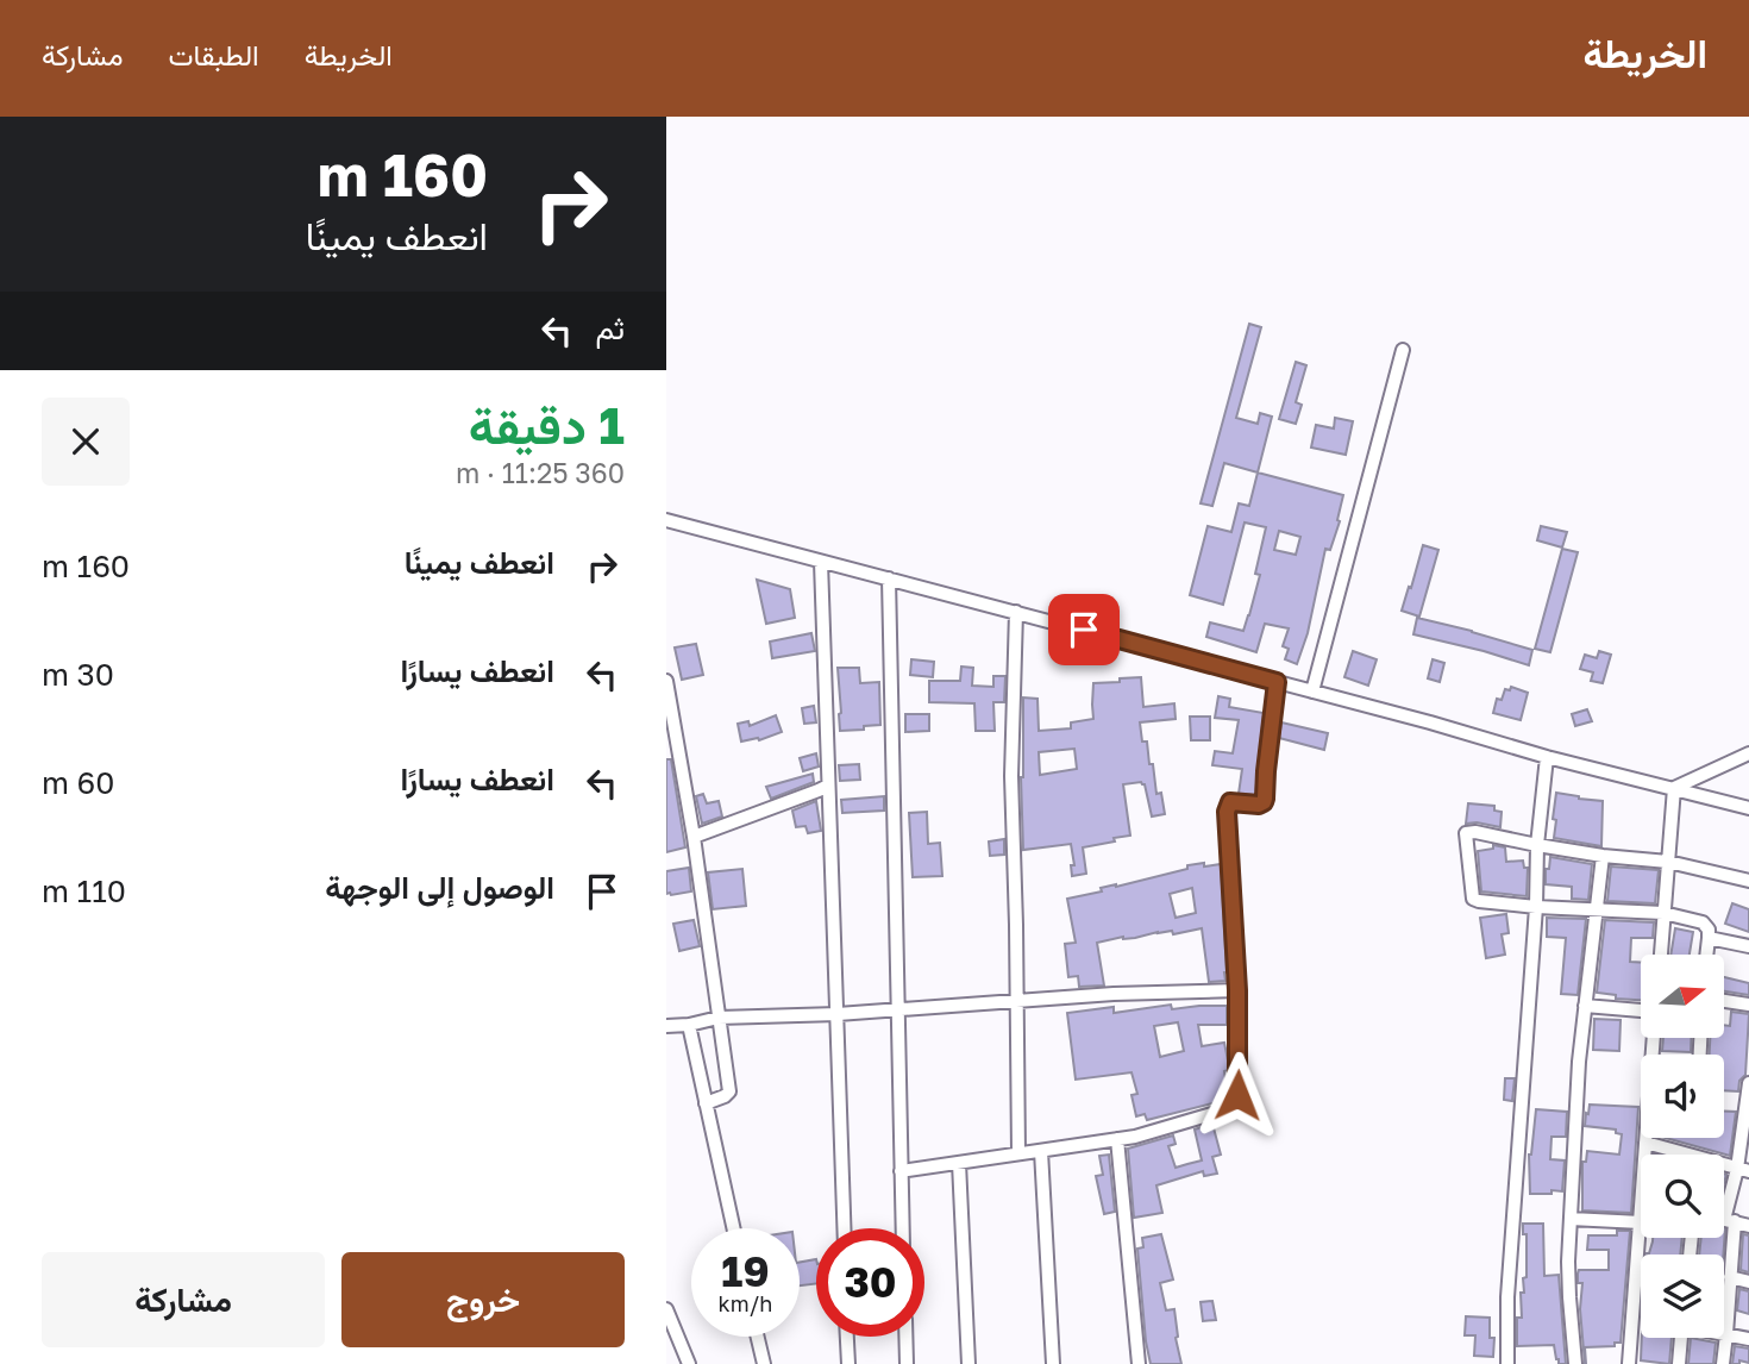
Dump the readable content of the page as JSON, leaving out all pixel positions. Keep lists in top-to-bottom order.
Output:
{
  "north": "right",
  "page": {
    "header": "الخريطة",
    "nav": ["الخريطة", "الطبقات", "مشاركة"],
    "turn": ["160 m", "انعطف يمينًا"],
    "then": "ثم",
    "heading": ["1 دقيقة", "360 m · 11:25"],
    "list": [
      {
        "name": "انعطف يمينًا",
        "value": "160 m"
      },
      {
        "name": "انعطف يسارًا",
        "value": "30 m"
      },
      {
        "name": "انعطف يسارًا",
        "value": "60 m"
      },
      {
        "name": "الوصول إلى الوجهة",
        "value": "110 m"
      }
    ],
    "speed": "19 km/h",
    "limit": "30",
    "buttons": ["خروج", "مشاركة"]
  }
}
